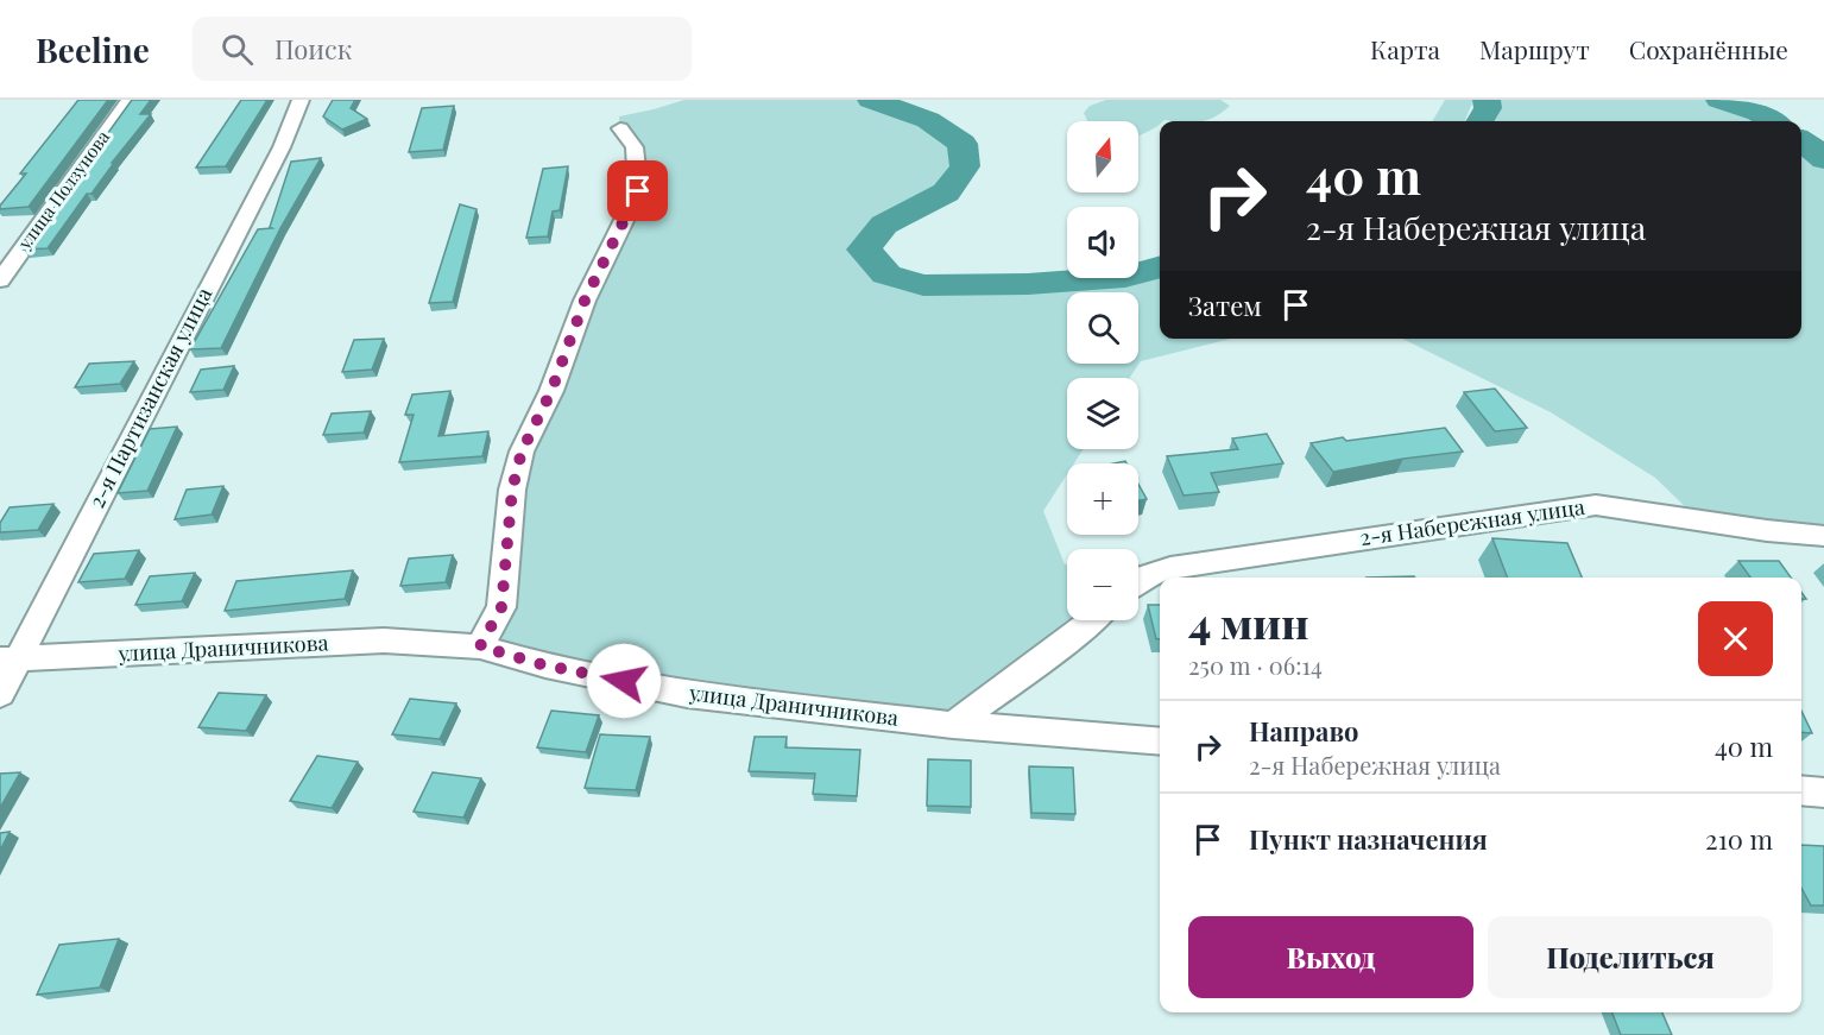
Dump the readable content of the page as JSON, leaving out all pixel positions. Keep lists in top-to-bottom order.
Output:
{
  "streets": {
    "street": [
      "улица Ползунова",
      "2-я Партизанская улица",
      "2-я Набережная улица",
      "улица Драничникова"
    ]
  },
  "crossings": [
    ["2-я Партизанская улица", "улица Драничникова"]
  ],
  "north": "top",
  "page": {
    "header": "Beeline",
    "search": "Поиск",
    "nav": ["Карта", "Маршрут", "Сохранённые"],
    "map_buttons": ["+", "−"],
    "turn": ["40 m", "2-я Набережная улица"],
    "then": "Затем",
    "heading": ["4 мин", "250 m · 06:14"],
    "list": [
      {
        "name": "Направо",
        "note": "2-я Набережная улица",
        "value": "40 m"
      },
      {
        "name": "Пункт назначения",
        "value": "210 m"
      }
    ],
    "buttons": ["Выход", "Поделиться"]
  }
}
